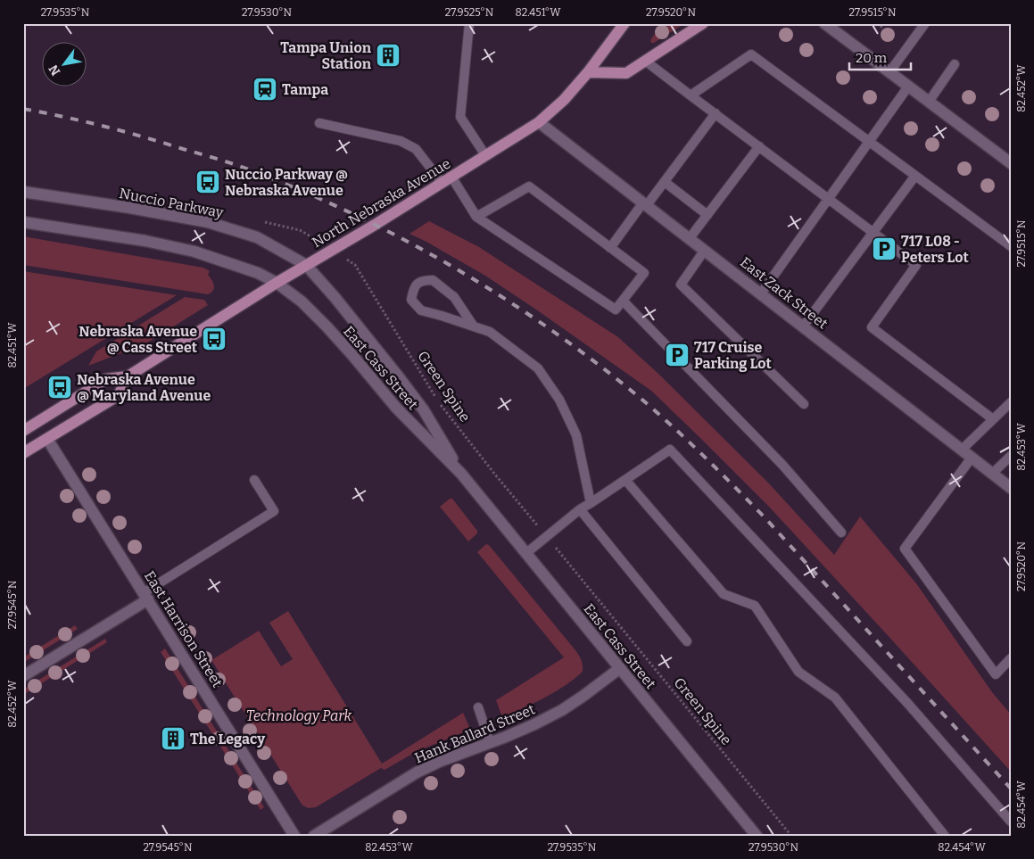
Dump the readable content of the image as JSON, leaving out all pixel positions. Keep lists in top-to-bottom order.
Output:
{
  "streets": {
    "main road": ["North Nebraska Avenue"],
    "street": [
      "Nuccio Parkway",
      "East Zack Street",
      "East Cass Street",
      "East Harrison Street",
      "Hank Ballard Street"
    ],
    "path": ["Green Spine"]
  },
  "crossings": [
    ["Nuccio Parkway", "North Nebraska Avenue"],
    ["Nuccio Parkway", "East Cass Street"],
    ["North Nebraska Avenue", "East Zack Street"],
    ["North Nebraska Avenue", "East Cass Street"],
    ["East Cass Street", "Hank Ballard Street"]
  ],
  "parks": ["Technology Park"],
  "places": {
    "building": ["Tampa Union Station", "The Legacy"],
    "station": ["Tampa"],
    "bus stop": ["Nuccio Parkway @ Nebraska Avenue", "Nebraska Avenue @ Cass Street", "Nebraska Avenue @ Maryland Avenue"],
    "parking": ["717 L08 - Peters Lot", "717 Cruise Parking Lot"]
  },
  "scale_bar": "20 m",
  "north": "bottom left",
  "coordinates": [
    "27.9535°N",
    "27.9530°N",
    "27.9525°N",
    "82.451°W",
    "27.9520°N",
    "27.9515°N",
    "82.452°W",
    "82.453°W",
    "27.9545°N",
    "82.454°W"
  ]
}
